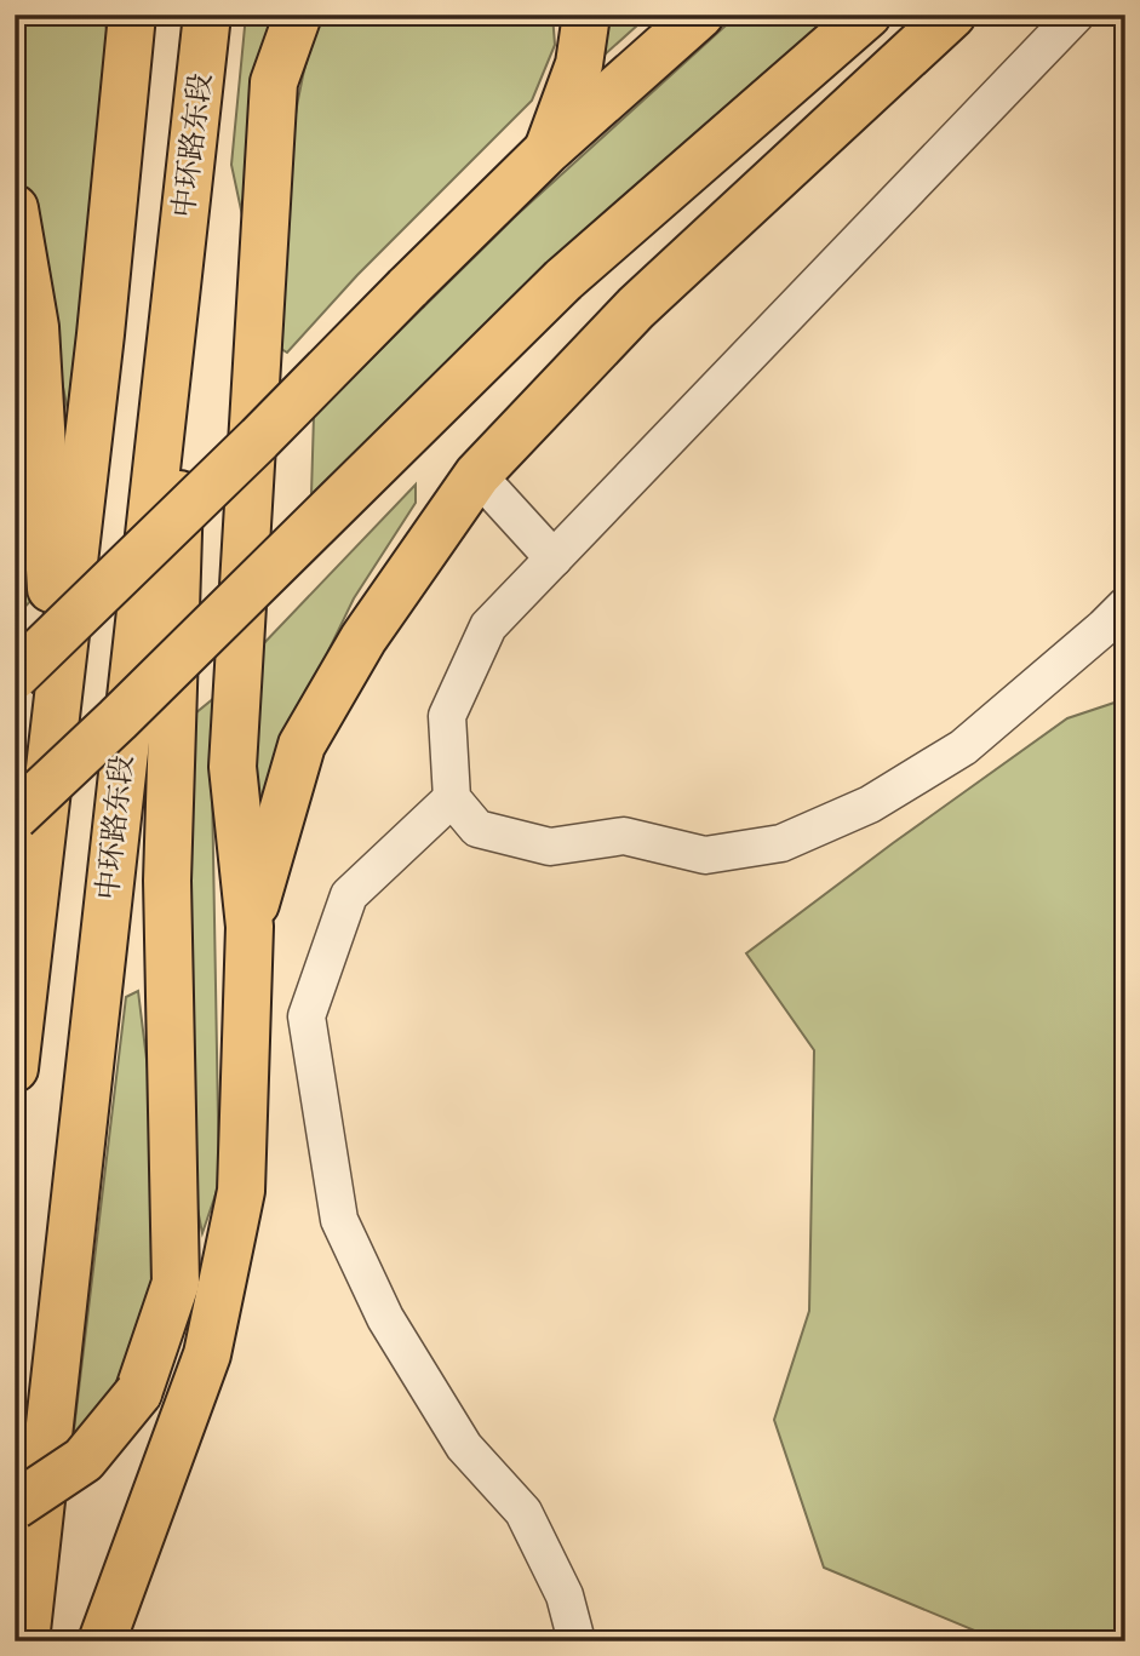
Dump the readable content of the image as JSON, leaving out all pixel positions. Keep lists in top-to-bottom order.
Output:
{
  "streets": {
    "highway": ["中环路东段"]
  }
}
